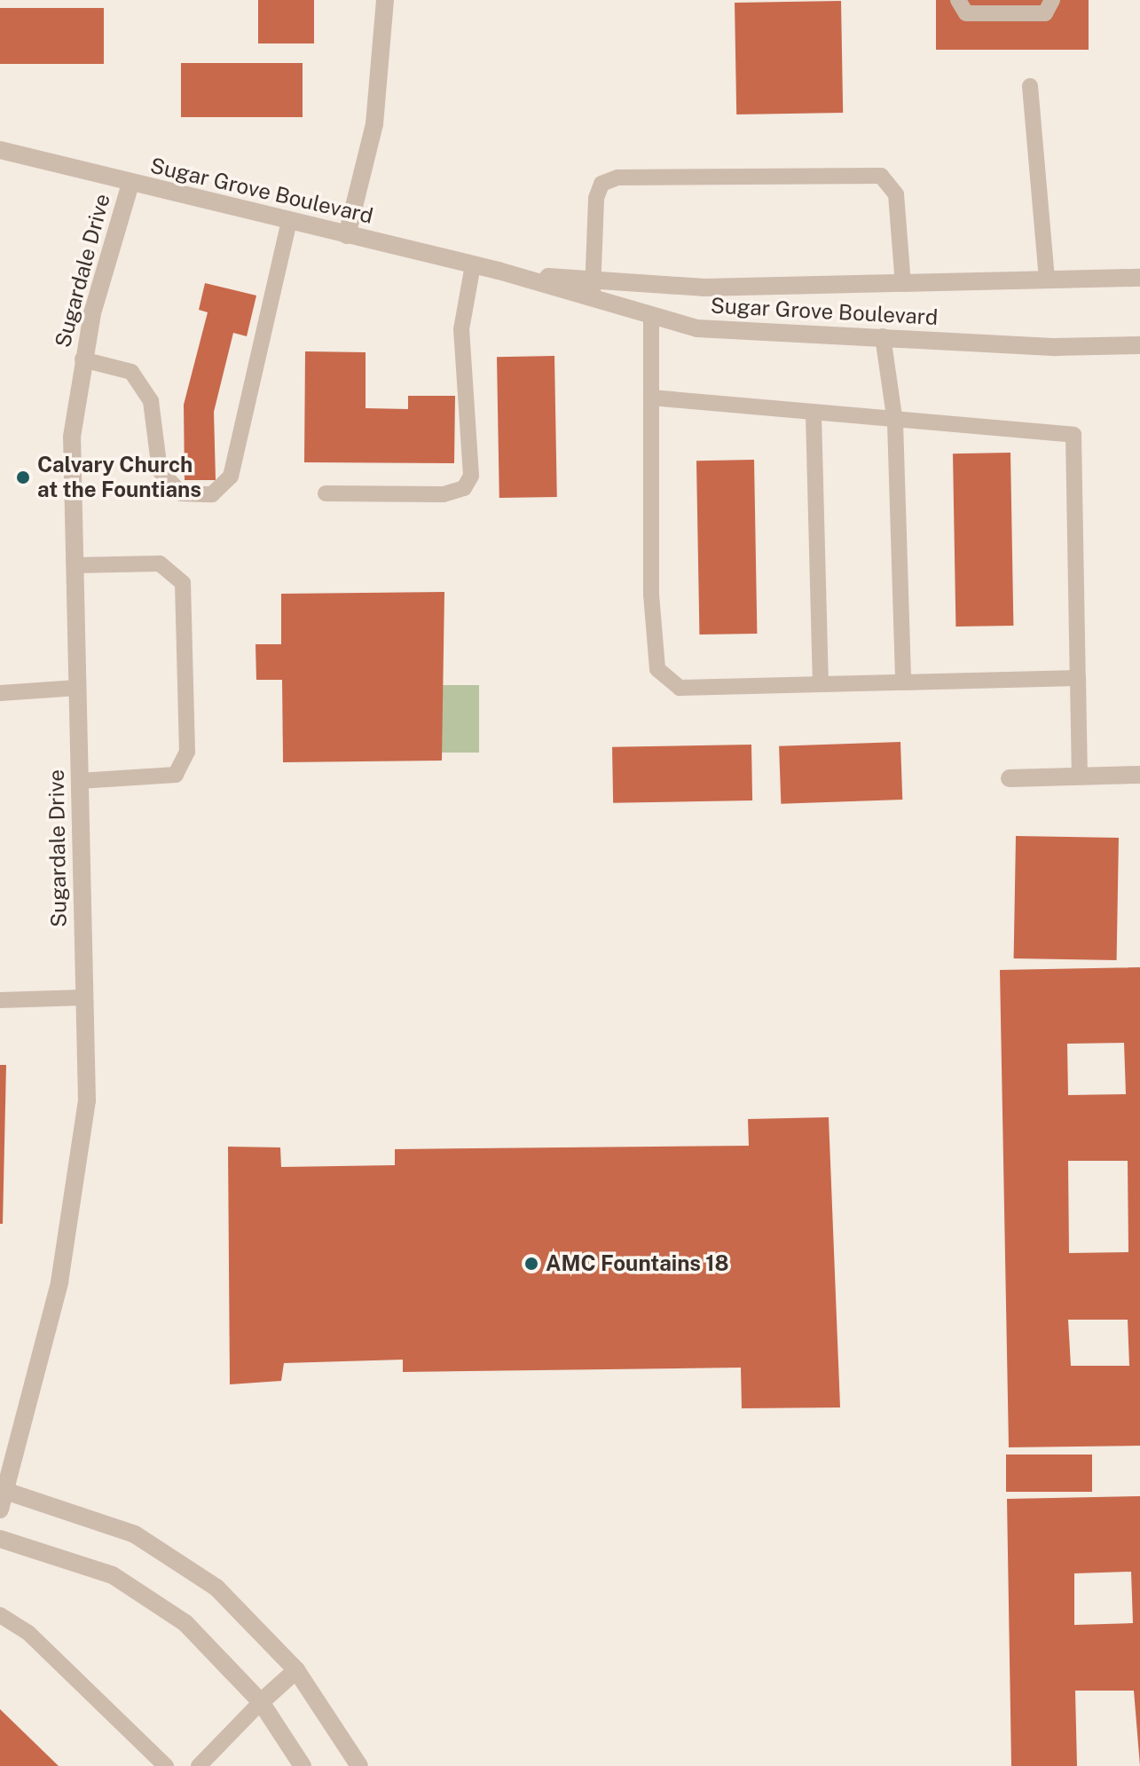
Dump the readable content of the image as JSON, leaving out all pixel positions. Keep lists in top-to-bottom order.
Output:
{
  "streets": {
    "street": ["Sugar Grove Boulevard", "Sugardale Drive"]
  },
  "crossings": [
    ["Sugar Grove Boulevard", "Sugardale Drive"]
  ],
  "places": ["Calvary Church at the Fountians", "AMC Fountains 18"]
}
